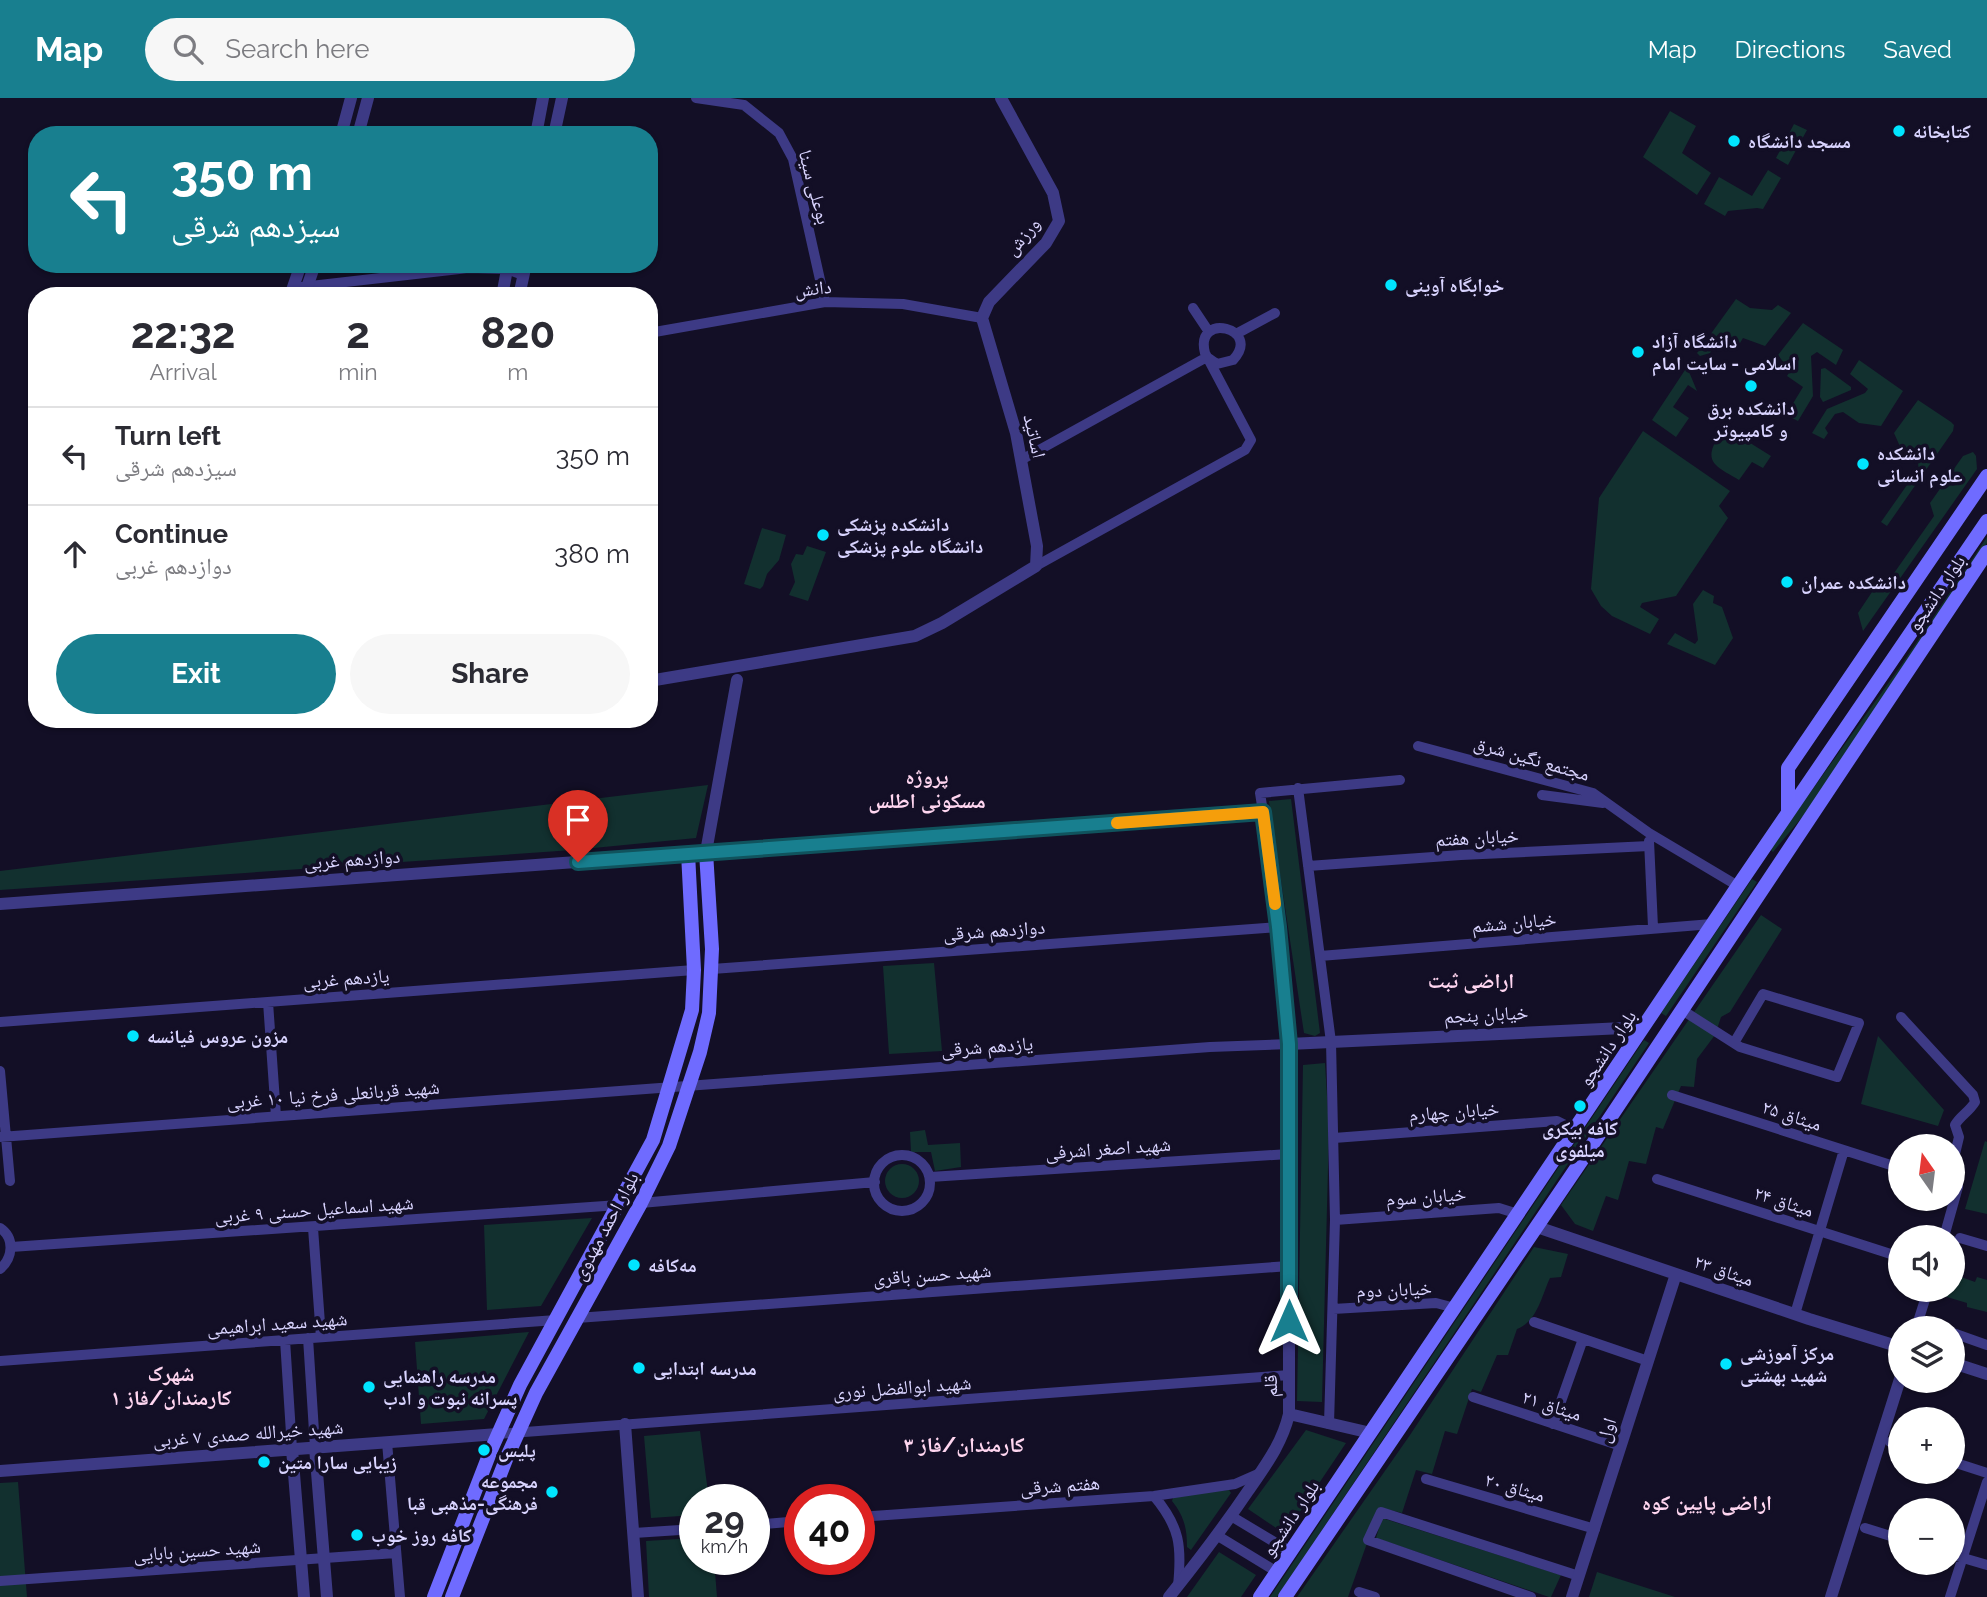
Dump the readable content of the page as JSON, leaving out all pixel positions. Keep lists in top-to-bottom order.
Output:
{
  "streets": {
    "main road": ["بلوار دانشجو", "بلوار احمد مهدوی"],
    "street": [
      "بوعلی سینا",
      "ورزش",
      "دانش",
      "اساتید",
      "مجتمع نگین شرق",
      "خیابان هفتم",
      "دوازدهم غربی",
      "خیابان ششم",
      "دوازدهم شرقی",
      "یازدهم غربی",
      "خیابان پنجم",
      "یازدهم شرقی",
      "شهید قربانعلی فرخ نیا ۱۰ غربی",
      "خیابان چهارم",
      "میثاق ۲۵",
      "شهید اصغر اشرفی",
      "خیابان سوم",
      "میثاق ۲۴",
      "شهید اسماعیل حسنی ۹ غربی",
      "میثاق ۲۳",
      "شهید حسن باقری",
      "خیابان دوم",
      "شهید سعید ابراهیمی",
      "قلم",
      "شهید ابوالفضل نوری",
      "میثاق ۲۱",
      "اول",
      "شهید خیرالله صمدی ۷ غربی",
      "هفتم شرقی",
      "میثاق ۲۰",
      "شهید حسین بابایی"
    ]
  },
  "crossings": [
    ["بوعلی سینا", "دانش"],
    ["ورزش", "دانش"],
    ["ورزش", "اساتید"],
    ["دانش", "اساتید"],
    ["بلوار دانشجو", "مجتمع نگین شرق"],
    ["بلوار دانشجو", "خیابان ششم"],
    ["بلوار دانشجو", "خیابان پنجم"],
    ["بلوار دانشجو", "خیابان چهارم"],
    ["بلوار دانشجو", "خیابان سوم"],
    ["بلوار دانشجو", "میثاق ۲۳"],
    ["بلوار دانشجو", "خیابان دوم"],
    ["دوازدهم غربی", "بلوار احمد مهدوی"],
    ["دوازدهم غربی", "قلم"],
    ["دوازدهم شرقی", "بلوار احمد مهدوی"],
    ["دوازدهم شرقی", "قلم"],
    ["یازدهم غربی", "بلوار احمد مهدوی"],
    ["خیابان پنجم", "یازدهم شرقی"],
    ["خیابان پنجم", "قلم"],
    ["یازدهم شرقی", "شهید قربانعلی فرخ نیا ۱۰ غربی"],
    ["یازدهم شرقی", "بلوار احمد مهدوی"],
    ["یازدهم شرقی", "قلم"],
    ["شهید قربانعلی فرخ نیا ۱۰ غربی", "بلوار احمد مهدوی"],
    ["شهید اصغر اشرفی", "قلم"],
    ["شهید اسماعیل حسنی ۹ غربی", "بلوار احمد مهدوی"],
    ["بلوار احمد مهدوی", "شهید حسن باقری"],
    ["بلوار احمد مهدوی", "شهید سعید ابراهیمی"],
    ["بلوار احمد مهدوی", "شهید ابوالفضل نوری"],
    ["بلوار احمد مهدوی", "شهید خیرالله صمدی ۷ غربی"],
    ["میثاق ۲۳", "اول"],
    ["شهید حسن باقری", "قلم"],
    ["قلم", "شهید ابوالفضل نوری"],
    ["قلم", "هفتم شرقی"],
    ["شهید ابوالفضل نوری", "شهید خیرالله صمدی ۷ غربی"],
    ["میثاق ۲۱", "اول"],
    ["اول", "میثاق ۲۰"]
  ],
  "districts": [
    "پروژه مسکونی اطلس",
    "اراضی ثبت",
    "شهرک کارمندان/فاز ۱",
    "کارمندان/فاز ۳",
    "اراضی پایین کوه"
  ],
  "places": [
    "کتابخانه",
    "مسجد دانشگاه",
    "خوابگاه آوینی",
    "دانشگاه آزاد اسلامی - سایت امام",
    "دانشکده برق و کامپیوتر",
    "دانشکده علوم انسانی",
    "دانشکده پزشکی دانشگاه علوم پزشکی",
    "دانشکده عمران",
    "مزون عروس فیانسه",
    "کافه بیکری میلفوی",
    "مه‌کافه",
    "مرکز آموزشی شهید بهشتی",
    "مدرسه ابتدایی",
    "مدرسه راهنمایی پسرانه نبوت و ادب",
    "پلیس",
    "زیبایی سارا متین",
    "مجموعه فرهنگی-مذهبی قبا",
    "کافه روز خوب"
  ],
  "north": "top",
  "page": {
    "header": "Map",
    "search": "Search here",
    "nav": ["Map", "Directions", "Saved"],
    "turn": ["350 m", "سیزدهم شرقی"],
    "eta": [
      "22:32",
      "Arrival",
      "2",
      "min",
      "820",
      "m"
    ],
    "list": [
      {
        "name": "Turn left",
        "note": "سیزدهم شرقی",
        "value": "350 m"
      },
      {
        "name": "Continue",
        "note": "دوازدهم غربی",
        "value": "380 m"
      }
    ],
    "buttons": ["Exit", "Share"],
    "map_buttons": ["+", "−"],
    "speed": "29 km/h",
    "limit": "40"
  }
}
